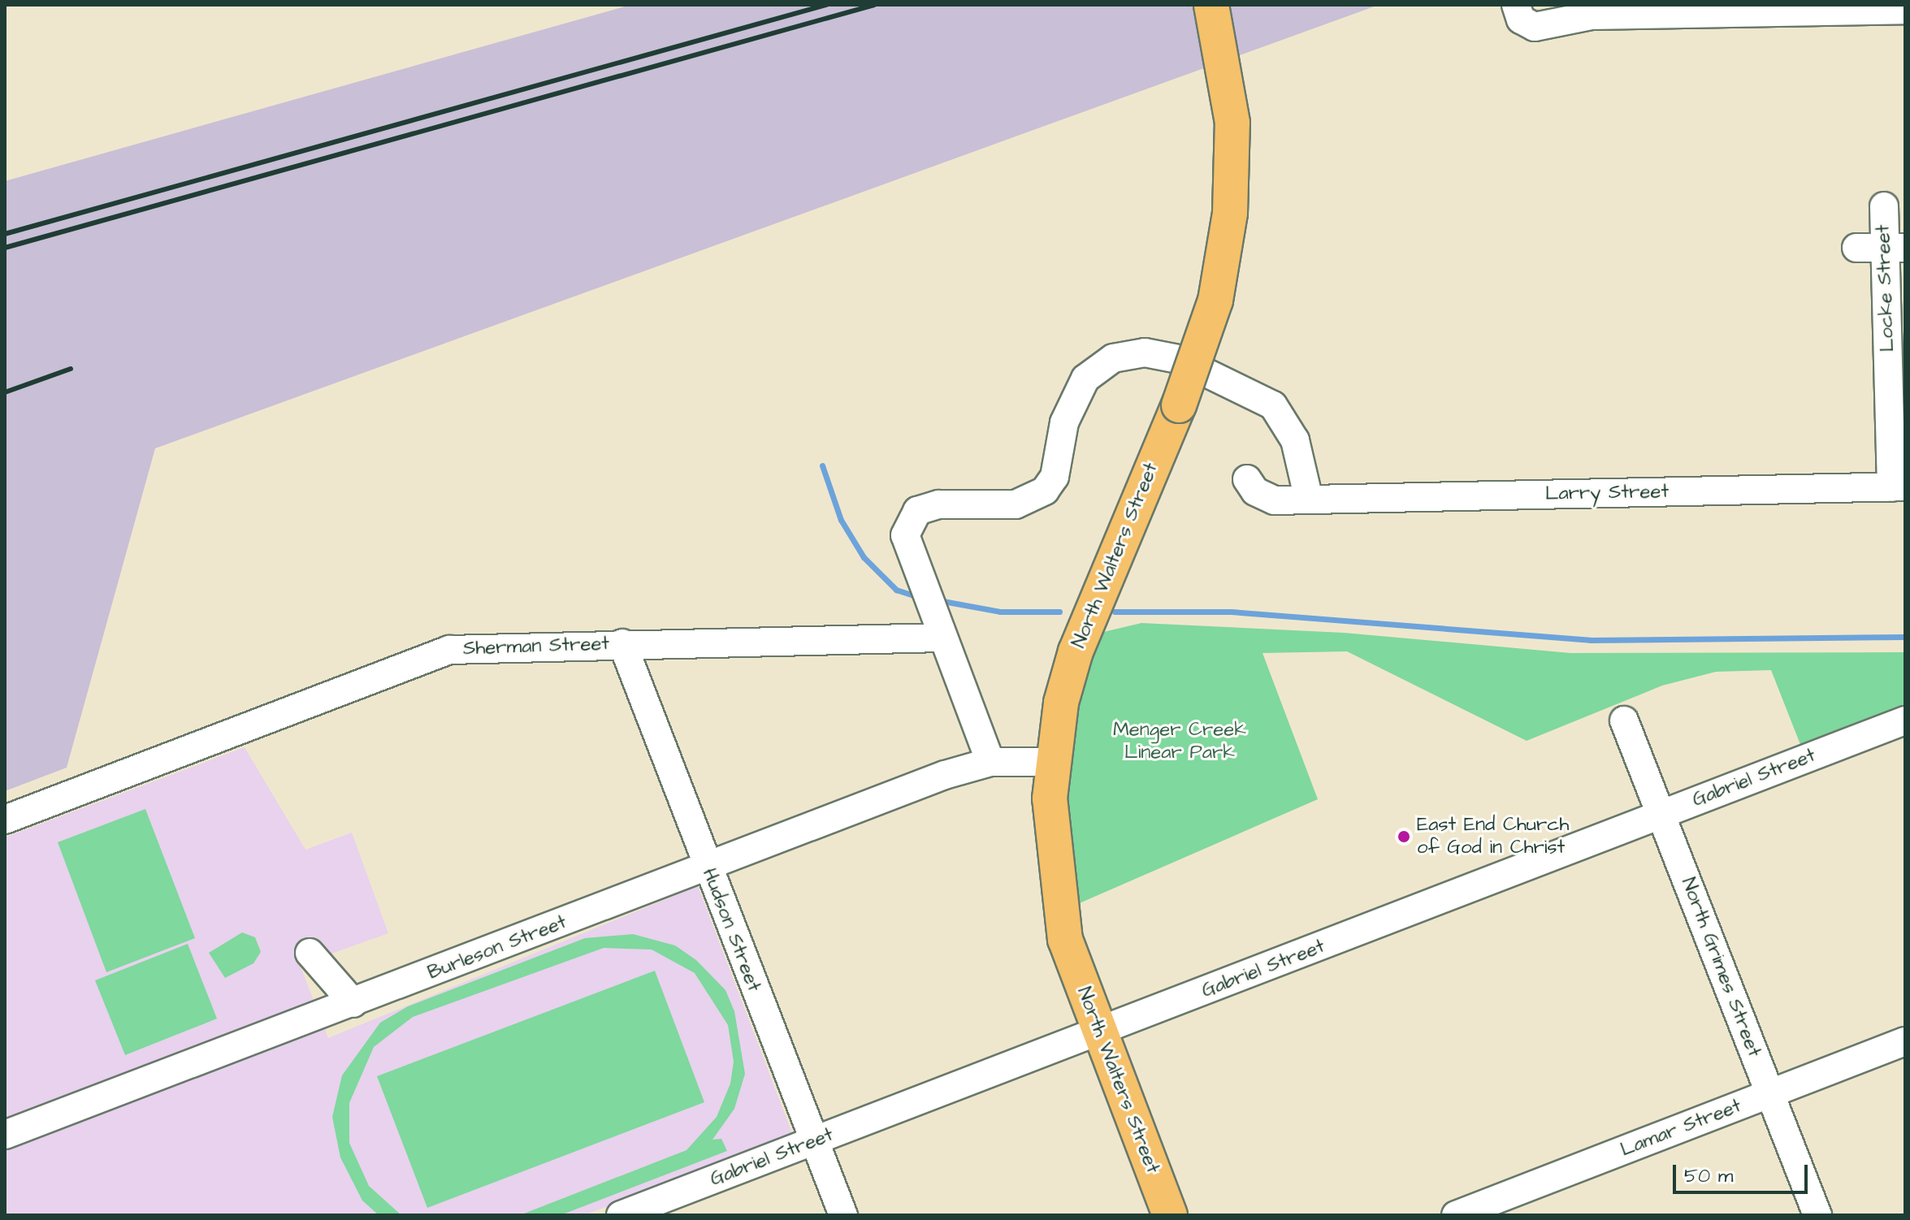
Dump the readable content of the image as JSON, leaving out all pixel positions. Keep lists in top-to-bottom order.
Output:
{
  "streets": {
    "main road": ["North Walters Street"],
    "street": [
      "Locke Street",
      "Larry Street",
      "Sherman Street",
      "Gabriel Street",
      "Hudson Street",
      "Burleson Street",
      "North Grimes Street",
      "Lamar Street"
    ]
  },
  "crossings": [
    ["Locke Street", "Larry Street"],
    ["North Walters Street", "Gabriel Street"],
    ["Sherman Street", "Hudson Street"],
    ["Gabriel Street", "Hudson Street"],
    ["Gabriel Street", "North Grimes Street"],
    ["Hudson Street", "Burleson Street"],
    ["North Grimes Street", "Lamar Street"]
  ],
  "parks": ["Menger Creek Linear Park"],
  "places": ["East End Church of God in Christ"],
  "scale_bar": "50 m"
}
